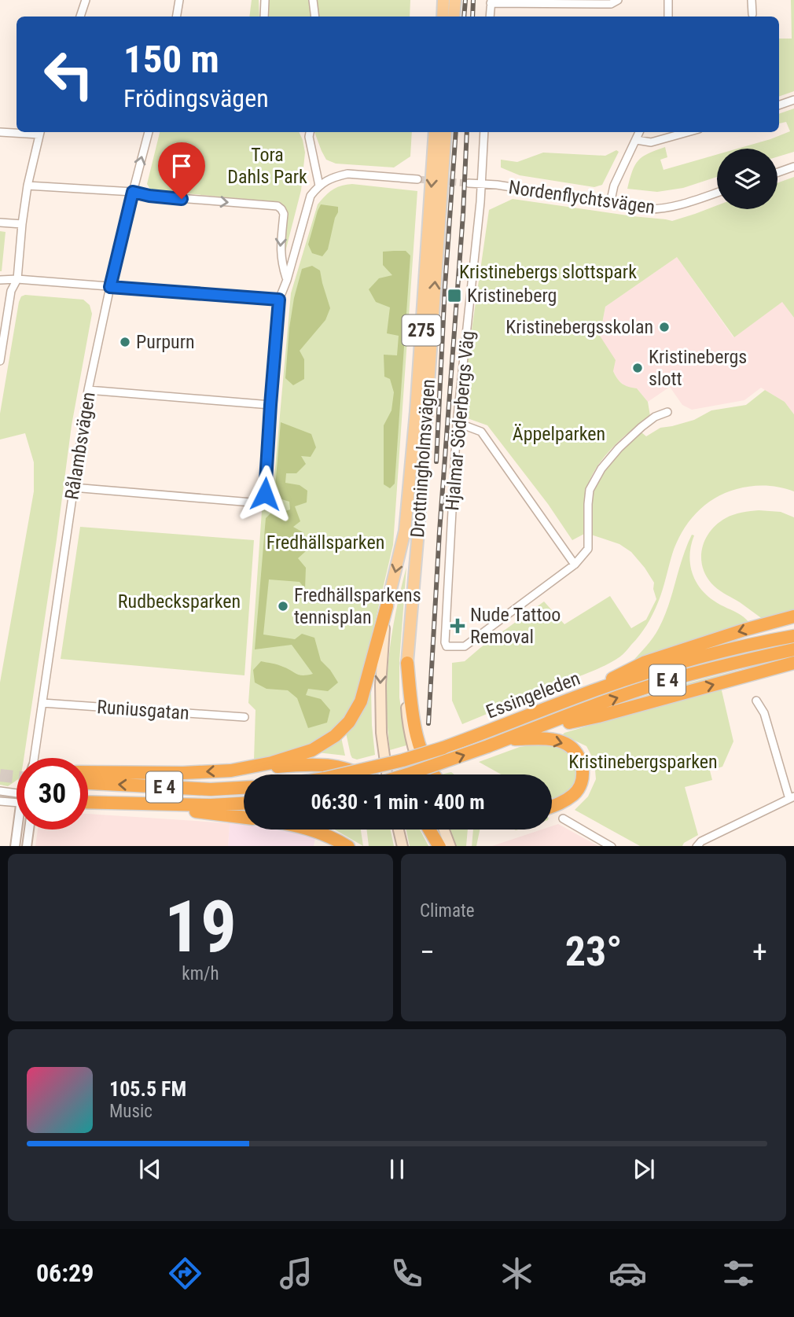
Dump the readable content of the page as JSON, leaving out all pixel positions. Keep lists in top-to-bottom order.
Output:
{
  "streets": {
    "highway": ["E 4", "Essingeleden"],
    "main road": ["275", "Drottningholmsvägen"],
    "street": [
      "Nordenflychtsvägen",
      "Hjalmar Söderbergs Väg",
      "Rålambsvägen",
      "Runiusgatan"
    ]
  },
  "crossings": [
    ["Nordenflychtsvägen", "Hjalmar Söderbergs Väg"],
    ["Rålambsvägen", "Runiusgatan"]
  ],
  "parks": [
    "Tora Dahls Park",
    "Kristinebergs slottspark",
    "Äppelparken",
    "Fredhällsparken",
    "Rudbecksparken",
    "Kristinebergsparken"
  ],
  "places": {
    "transit": ["Kristineberg"],
    "other": [
      "Kristinebergsskolan",
      "Purpurn",
      "Kristinebergs slott",
      "Fredhällsparkens tennisplan"
    ],
    "health": ["Nude Tattoo Removal"]
  },
  "page": {
    "turn": ["150 m", "Frödingsvägen"],
    "limit": "30",
    "trip": "06:30 · 1 min · 400 m",
    "tile": [
      ["19", "km/h"],
      "Climate"
    ],
    "heat": ["−", "23°", "+"],
    "song": ["105.5 FM", "Music"],
    "tabs": "06:29"
  }
}
